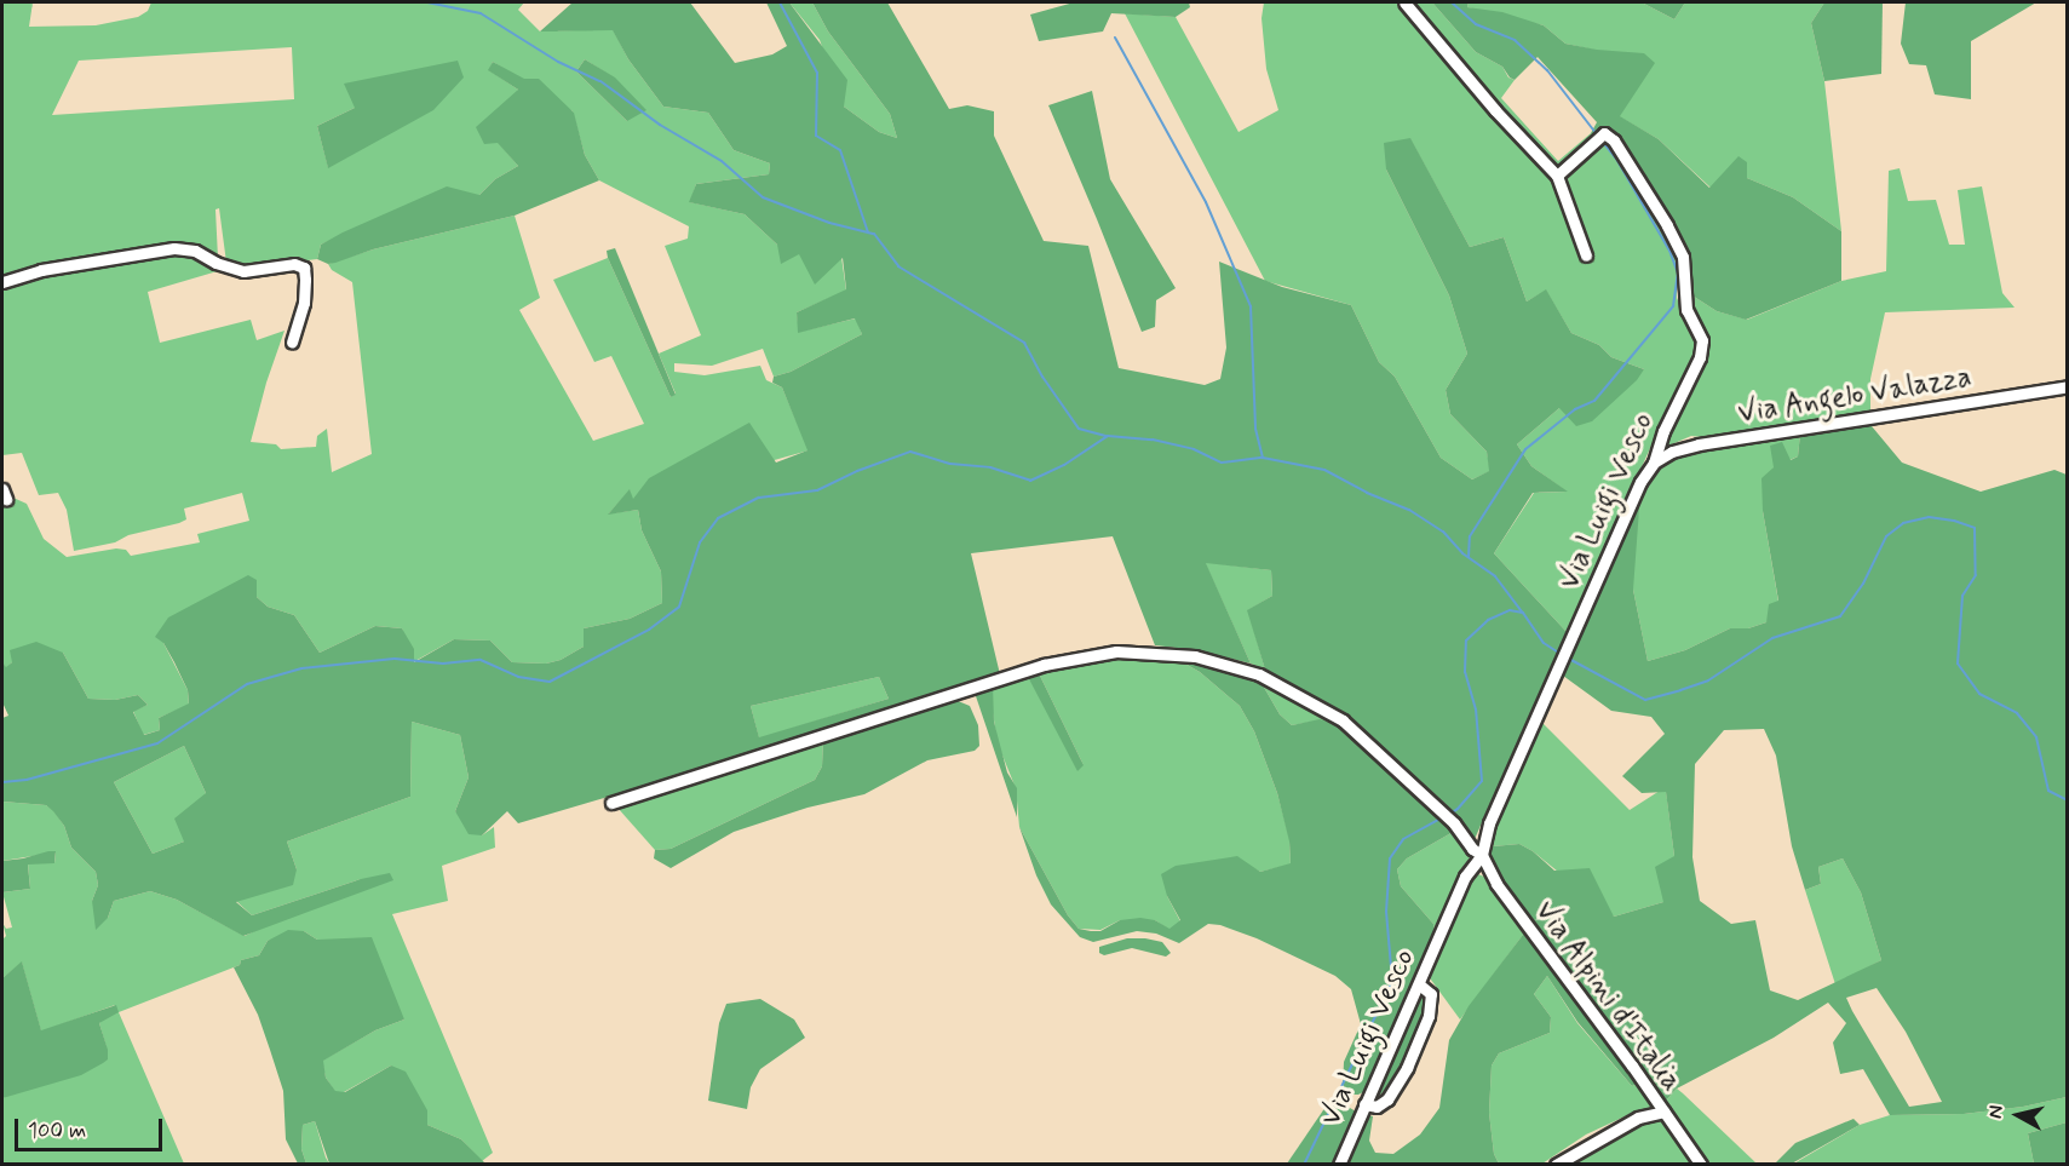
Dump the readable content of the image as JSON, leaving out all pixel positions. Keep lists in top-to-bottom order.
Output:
{
  "streets": {
    "street": ["Via Angelo Valazza", "Via Luigi Vesco", "Via Alpini d'Italia"]
  },
  "crossings": [
    ["Via Angelo Valazza", "Via Luigi Vesco"],
    ["Via Luigi Vesco", "Via Alpini d'Italia"]
  ],
  "scale_bar": "100 m",
  "north": "left"
}
